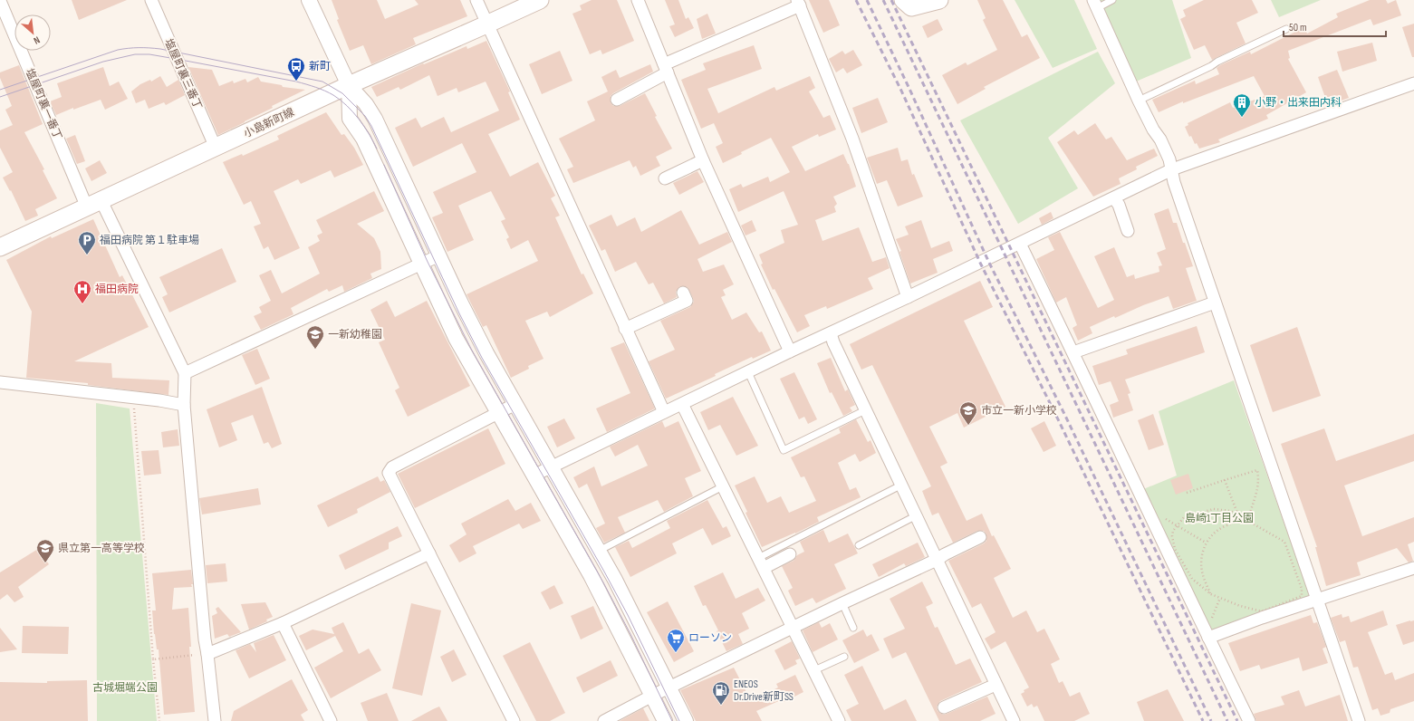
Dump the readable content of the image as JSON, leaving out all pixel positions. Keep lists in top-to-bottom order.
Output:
{
  "streets": {
    "main road": ["小島新町線"],
    "street": ["塩屋町裏三番丁", "塩屋町裏一番丁"]
  },
  "crossings": [
    ["塩屋町裏三番丁", "小島新町線"],
    ["塩屋町裏一番丁", "小島新町線"]
  ],
  "parks": ["島崎1丁目公園", "古城堀端公園"],
  "places": {
    "bus stop": ["新町"],
    "building": ["小野・出来田内科"],
    "parking": ["福田病院 第１駐車場"],
    "hospital": ["福田病院"],
    "school or university": ["一新幼稚園", "市立一新小学校", "県立第一高等学校"],
    "supermarket": ["ローソン"],
    "fuel station": ["ENEOS Dr.Drive新町SS"]
  },
  "scale_bar": "50 m",
  "north": "bottom right"
}
